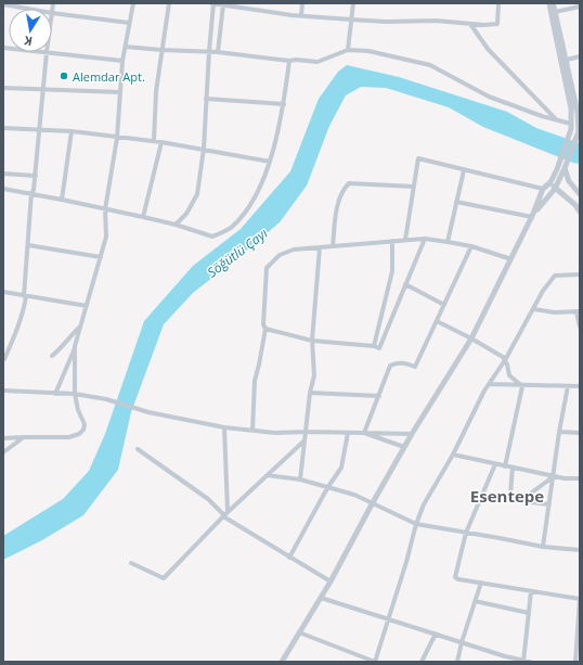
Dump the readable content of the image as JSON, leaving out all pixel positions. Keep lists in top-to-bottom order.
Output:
{
  "districts": ["Esentepe"],
  "water": ["Söğütlü Çayı"],
  "places": ["Alemdar Apt."],
  "north": "bottom"
}
